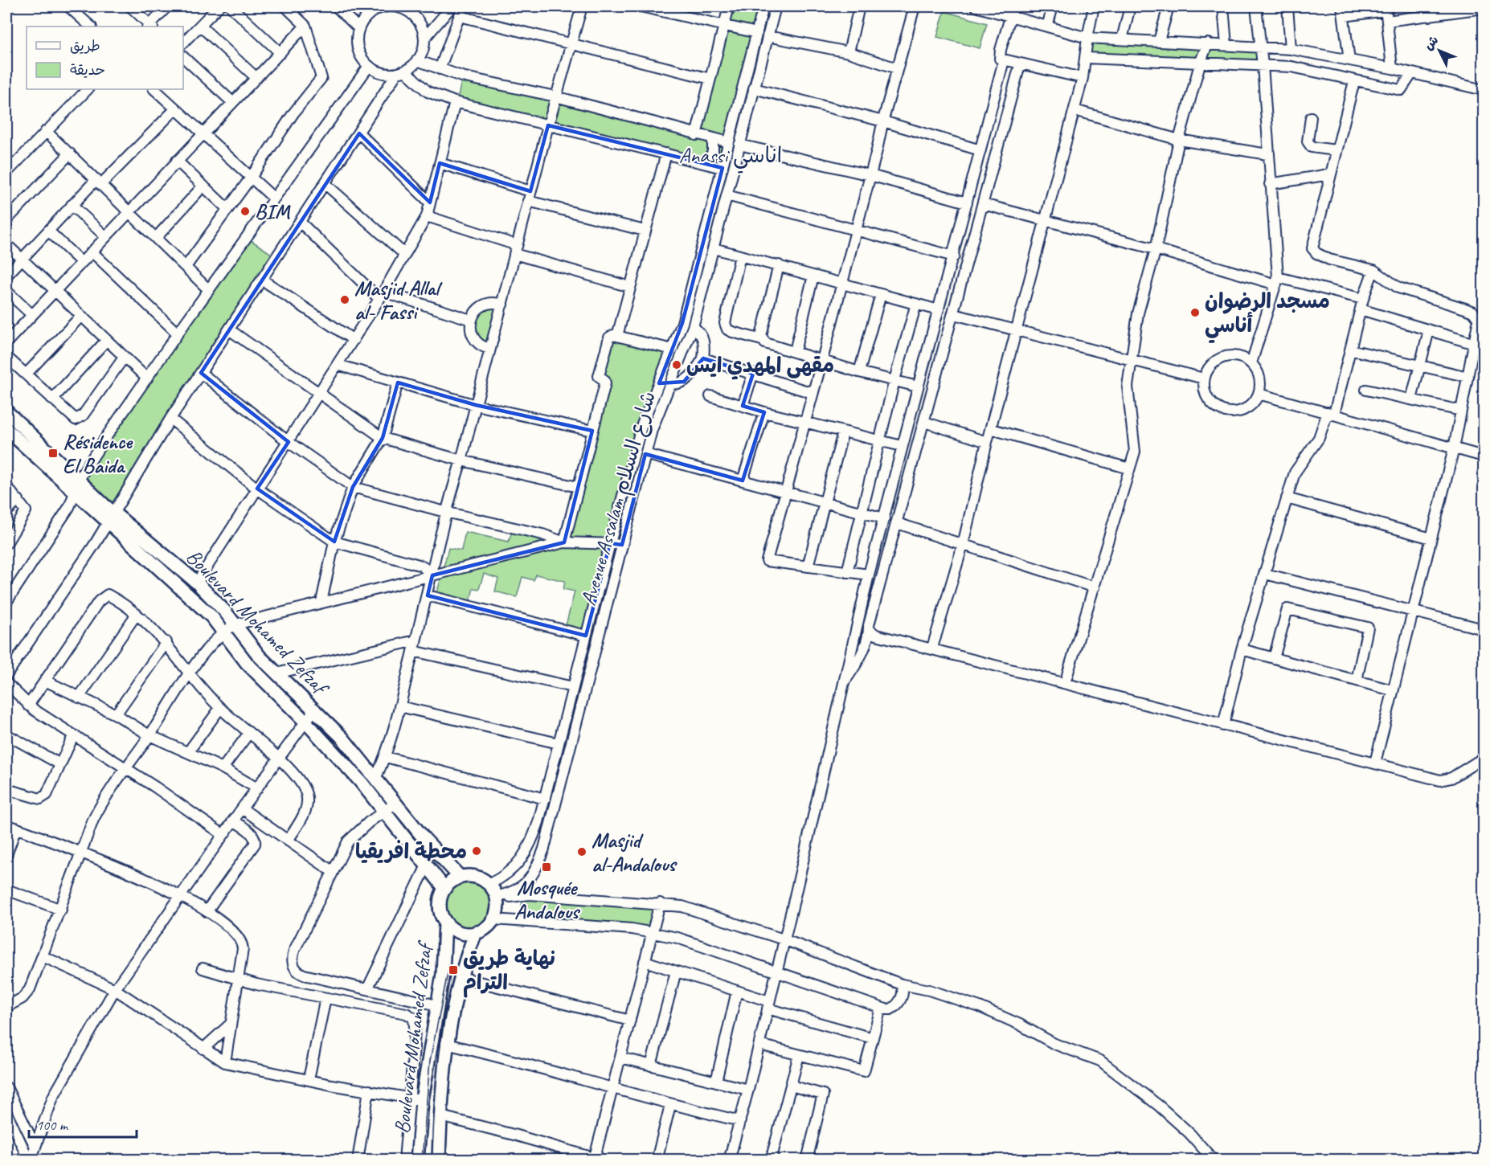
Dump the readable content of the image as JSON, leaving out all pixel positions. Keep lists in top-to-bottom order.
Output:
{
  "streets": {
    "main road": ["Boulevard Mohamed Zefzaf"],
    "street": ["Avenue Assalam شارع السلام"]
  },
  "crossings": [
    ["Avenue Assalam شارع السلام", "Boulevard Mohamed Zefzaf"]
  ],
  "districts": ["Anassi اناسي"],
  "places": {
    "other": [
      "BIM",
      "Masjid Allal al- Fassi",
      "مسجد الرضوان أناسي",
      "مقهى المهدي ايس",
      "محطة افريقيا",
      "Masjid al-Andalous"
    ],
    "transit": ["Résidence El Baida", "Mosquée Andalous", "نهاية طريق الترام"]
  },
  "legend": ["طريق", "حديقة"],
  "scale_bar": "100 m",
  "north": "top left"
}
